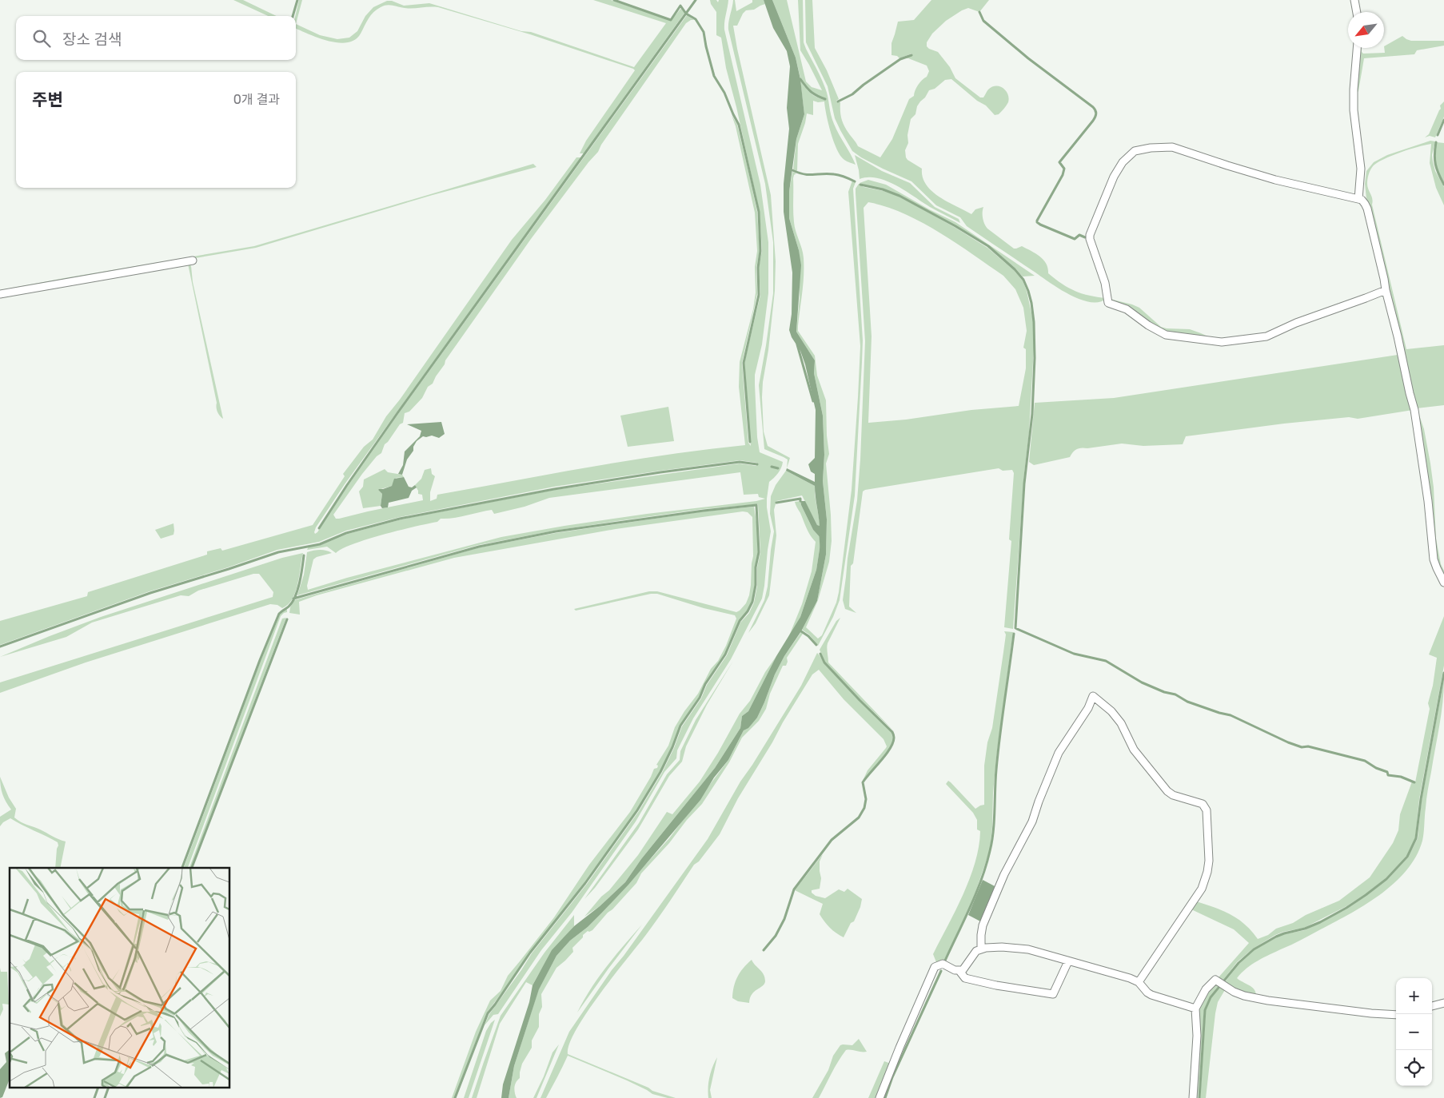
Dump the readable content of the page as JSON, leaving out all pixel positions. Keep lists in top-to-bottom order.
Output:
{
  "north": "bottom left",
  "page": {
    "search": "장소 검색",
    "heading": ["주변", "0개 결과"],
    "map_buttons": ["+", "−"]
  }
}
